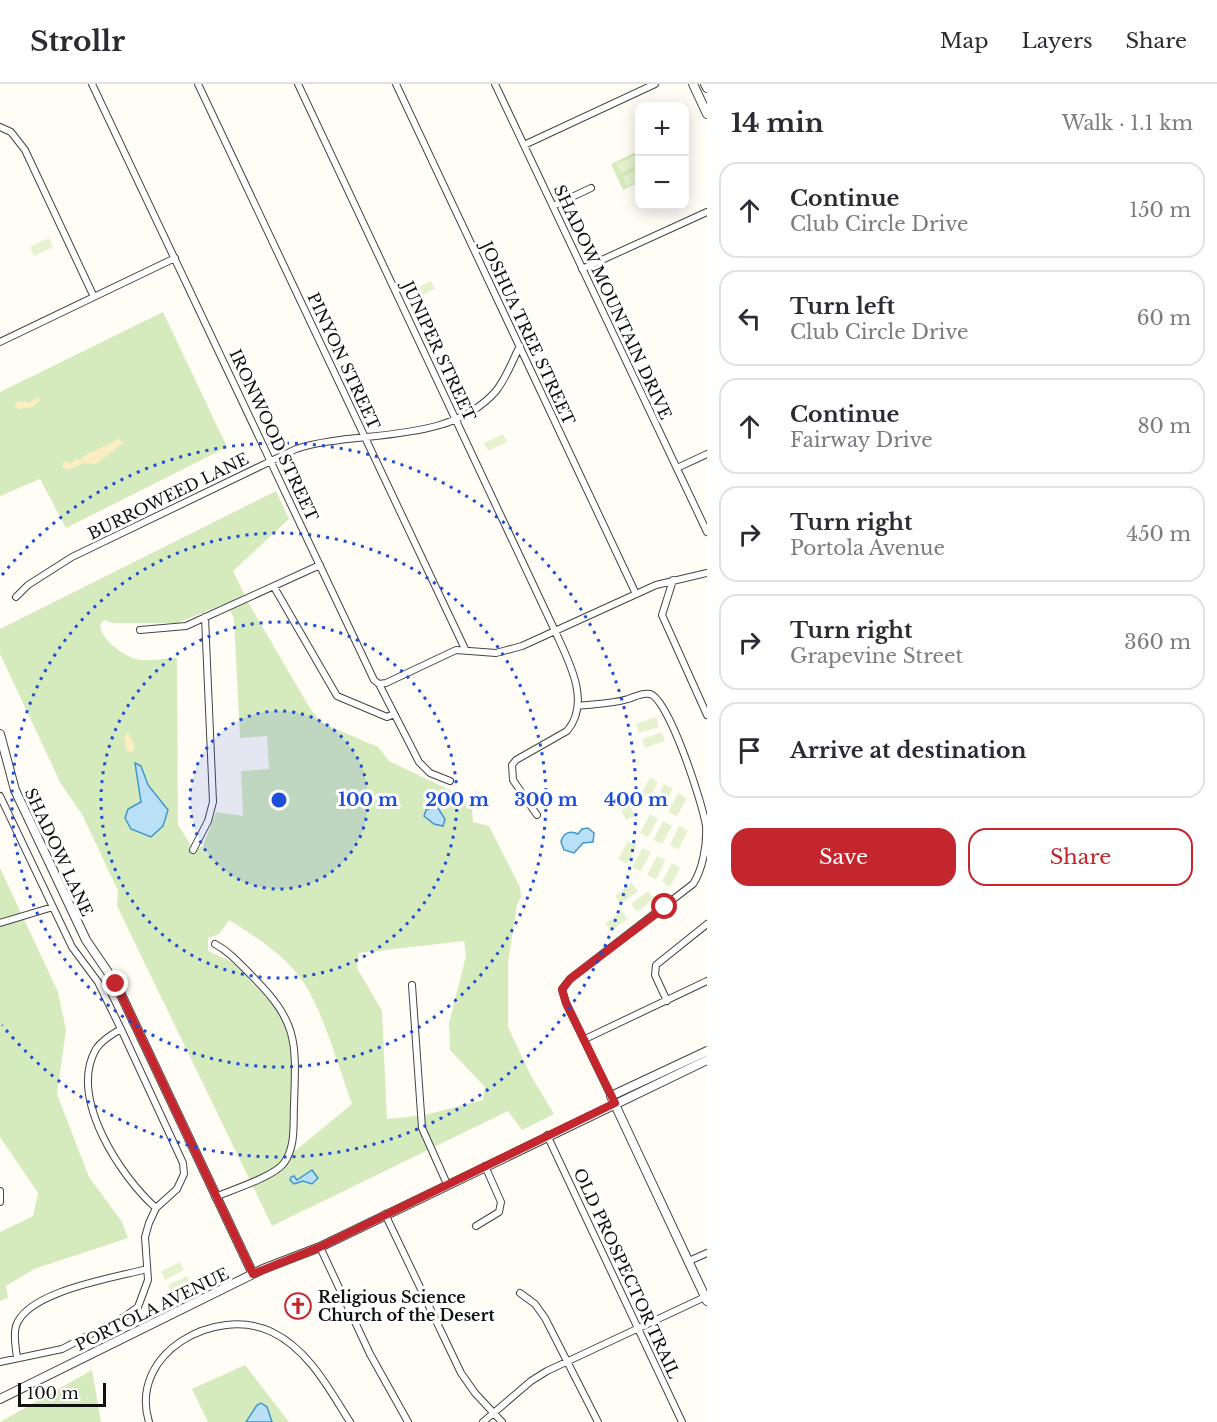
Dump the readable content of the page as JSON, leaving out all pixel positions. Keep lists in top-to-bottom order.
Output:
{
  "streets": {
    "street": [
      "SHADOW MOUNTAIN DRIVE",
      "JOSHUA TREE STREET",
      "JUNIPER STREET",
      "PINYON STREET",
      "IRONWOOD STREET",
      "BURROWEED LANE",
      "SHADOW LANE",
      "OLD PROSPECTOR TRAIL",
      "PORTOLA AVENUE"
    ]
  },
  "crossings": [
    ["JOSHUA TREE STREET", "BURROWEED LANE"],
    ["JUNIPER STREET", "BURROWEED LANE"],
    ["PINYON STREET", "BURROWEED LANE"],
    ["IRONWOOD STREET", "BURROWEED LANE"],
    ["SHADOW LANE", "PORTOLA AVENUE"],
    ["OLD PROSPECTOR TRAIL", "PORTOLA AVENUE"]
  ],
  "places": {
    "church": ["Religious Science Church of the Desert"]
  },
  "scale_bar": "100 m",
  "page": {
    "header": "Strollr",
    "nav": ["Map", "Layers", "Share"],
    "heading": ["14 min", "Walk · 1.1 km"],
    "map_buttons": ["+", "−"],
    "list": [
      ["Continue", "Club Circle Drive", "150 m"],
      ["Turn left", "Club Circle Drive", "60 m"],
      ["Continue", "Fairway Drive", "80 m"],
      ["Turn right", "Portola Avenue", "450 m"],
      ["Turn right", "Grapevine Street", "360 m"],
      "Arrive at destination"
    ],
    "buttons": ["Save", "Share"],
    "scale": "100 m"
  },
  "rings": [
    "100 m",
    "200 m",
    "300 m",
    "400 m"
  ]
}
